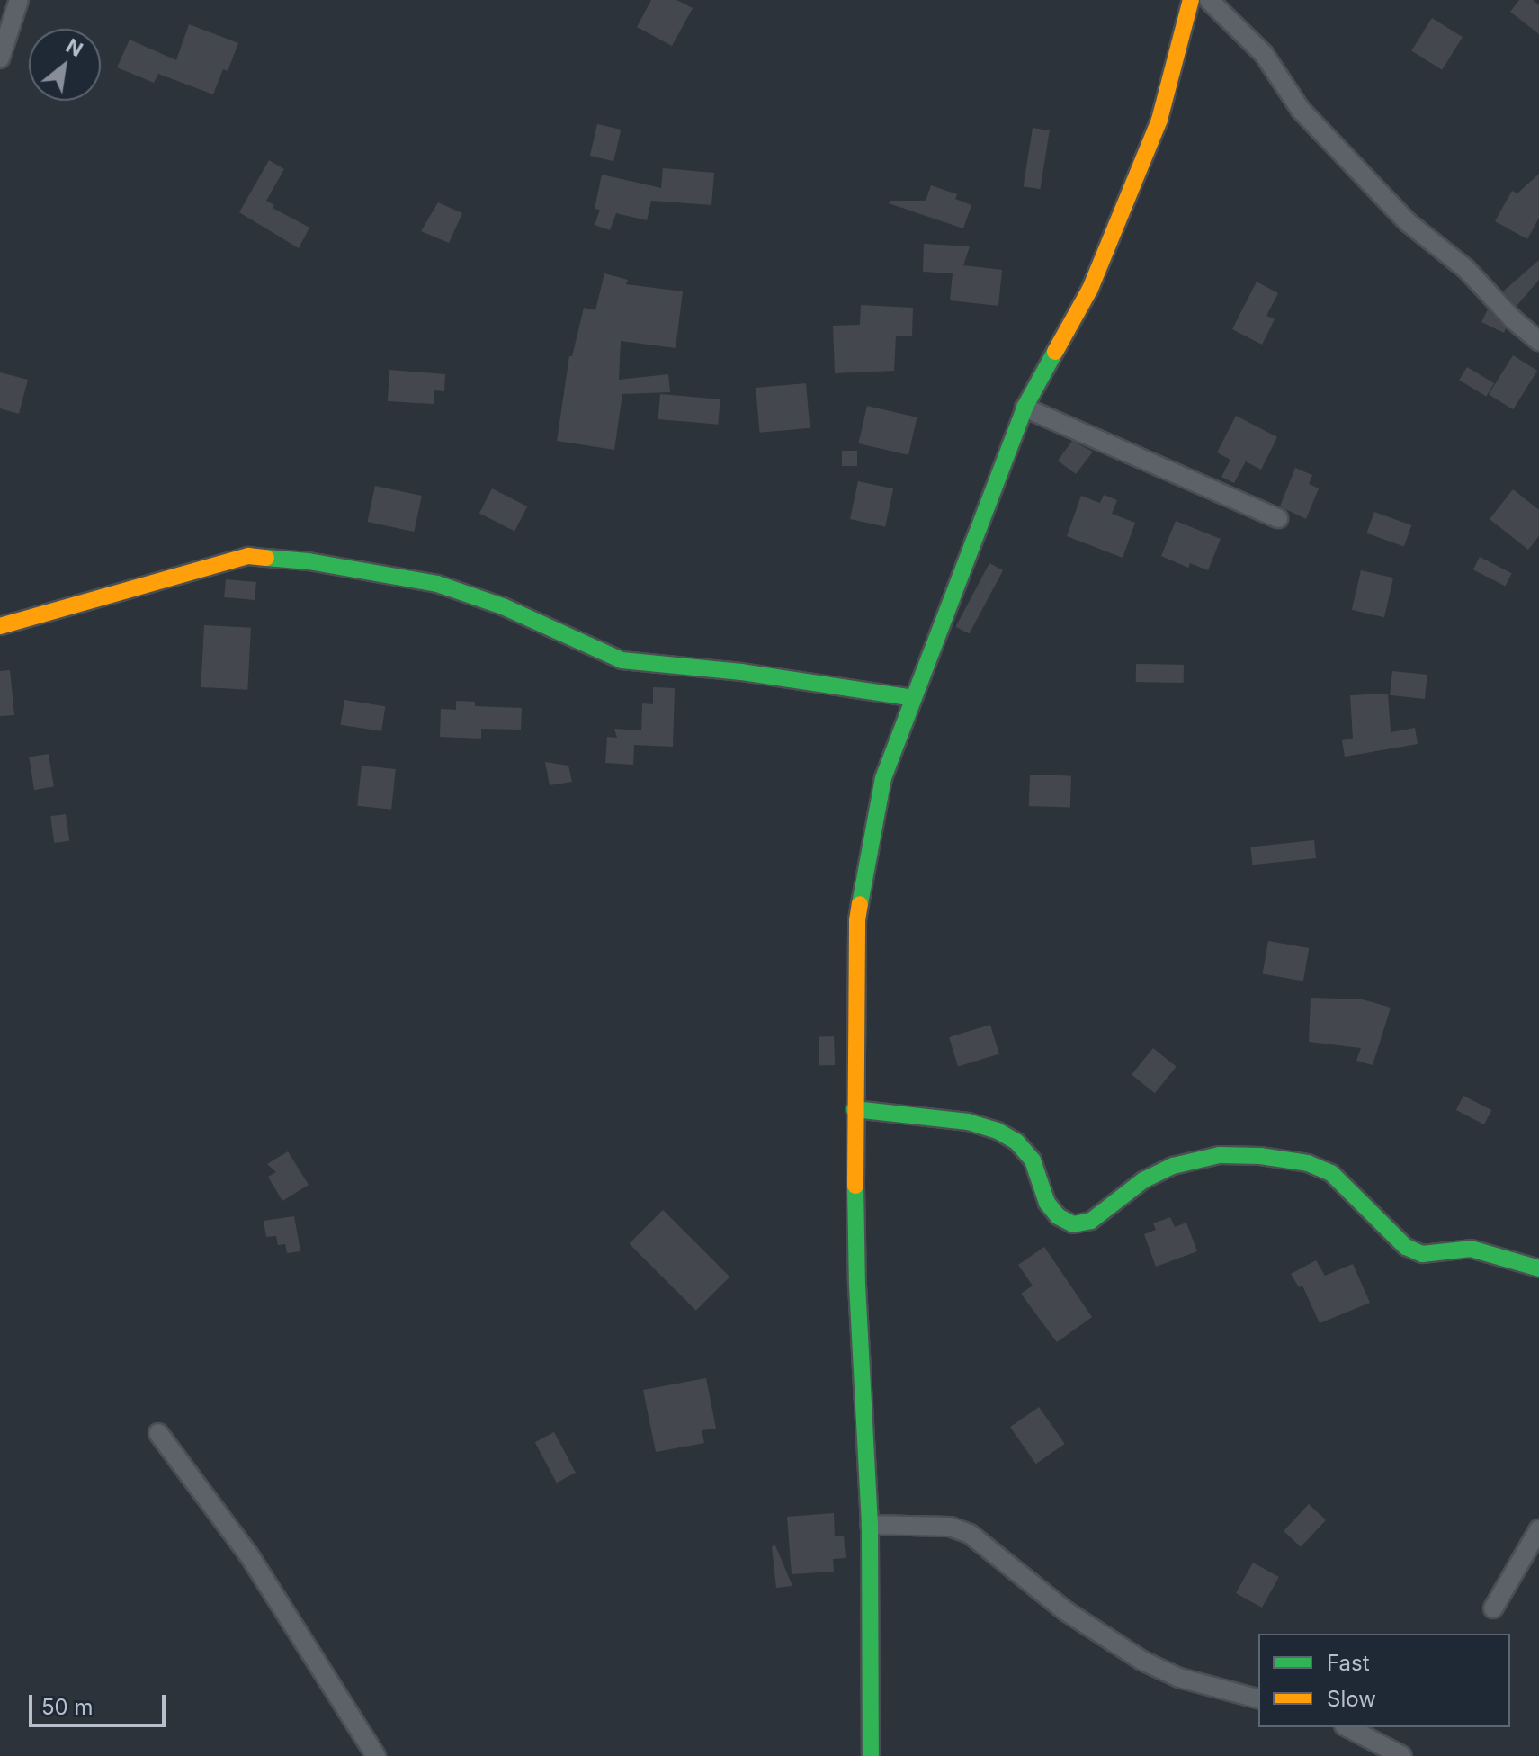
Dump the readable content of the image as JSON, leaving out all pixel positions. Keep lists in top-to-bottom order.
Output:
{
  "legend": ["Fast", "Slow"],
  "scale_bar": "50 m",
  "north": "top right"
}
